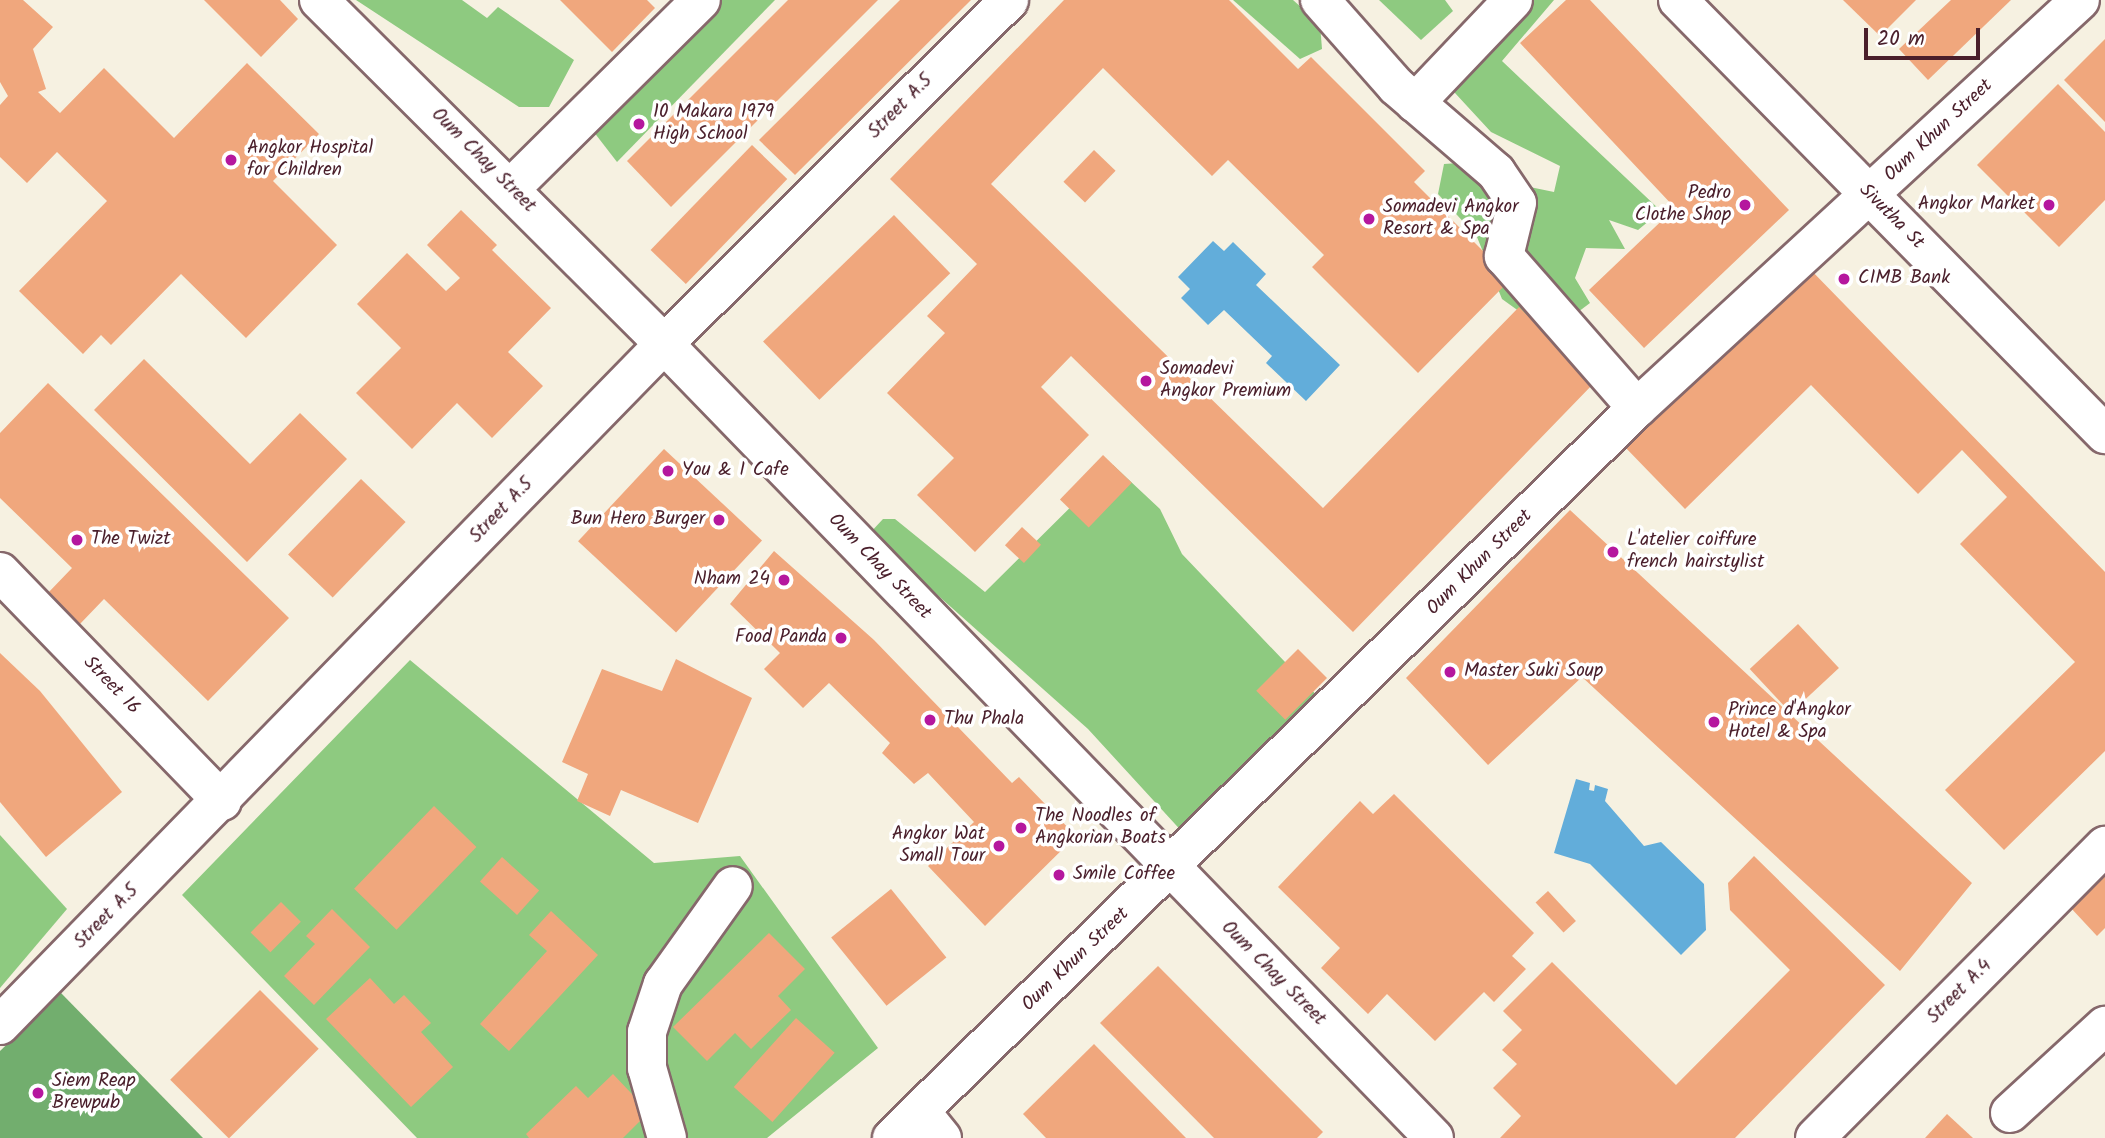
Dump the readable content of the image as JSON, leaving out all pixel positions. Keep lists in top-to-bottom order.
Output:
{
  "streets": {
    "street": [
      "Street A.5",
      "Oum Khun Street",
      "Oum Chay Street",
      "Sivutha St",
      "Street 16",
      "Street A.4"
    ]
  },
  "crossings": [
    ["Street A.5", "Oum Chay Street"],
    ["Street A.5", "Street 16"],
    ["Oum Khun Street", "Oum Chay Street"],
    ["Oum Khun Street", "Sivutha St"]
  ],
  "places": [
    "10 Makara 1979 High School",
    "Angkor Hospital for Children",
    "Pedro Clothe Shop",
    "Angkor Market",
    "Somadevi Angkor Resort & Spa",
    "CIMB Bank",
    "Somadevi Angkor Premium",
    "You & I Cafe",
    "Bun Hero Burger",
    "The Twizt",
    "L'atelier coiffure french hairstylist",
    "Nham 24",
    "Food Panda",
    "Master Suki Soup",
    "Thu Phala",
    "Prince d'Angkor Hotel & Spa",
    "The Noodles of Angkorian Boats",
    "Angkor Wat Small Tour",
    "Smile Coffee",
    "Siem Reap Brewpub"
  ],
  "scale_bar": "20 m"
}
